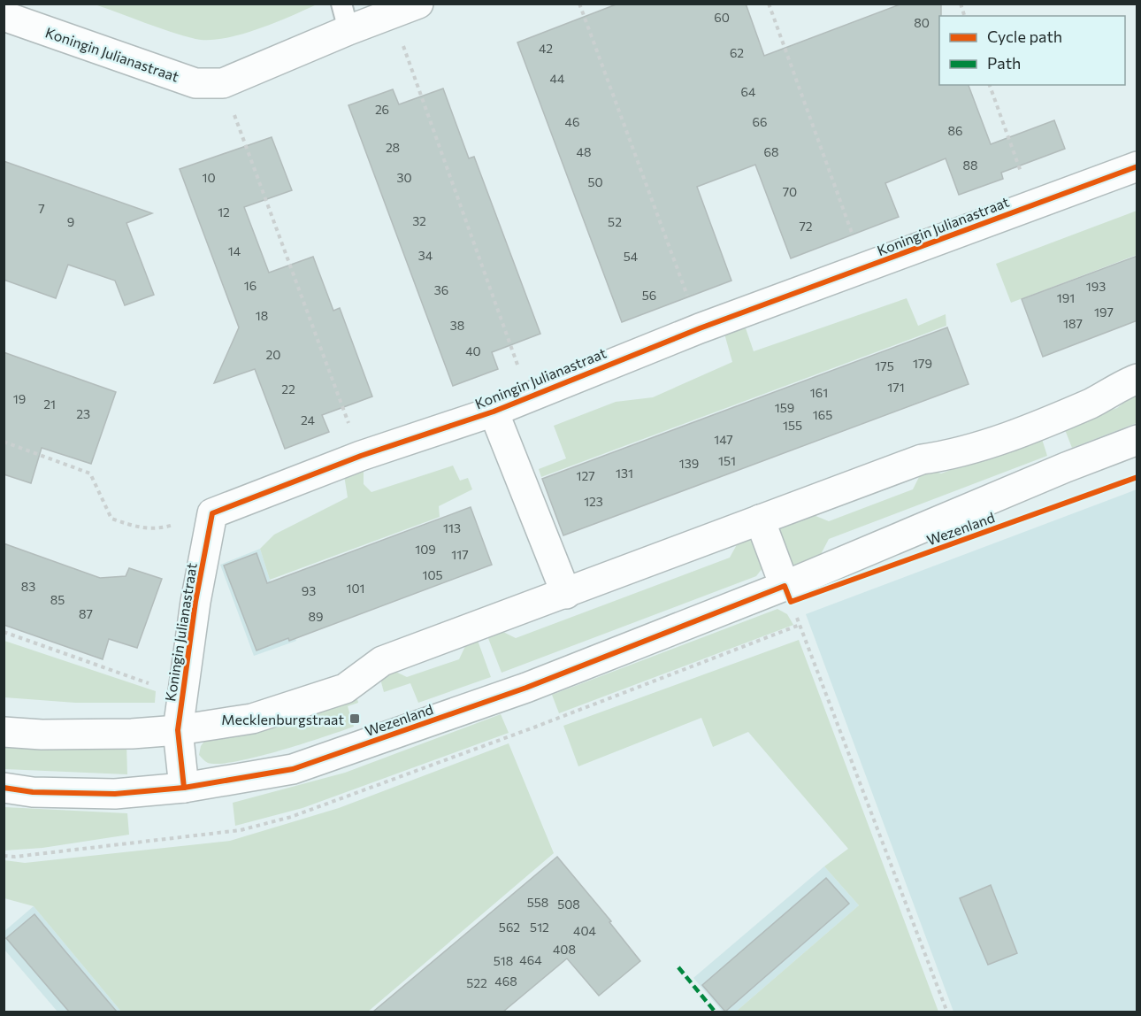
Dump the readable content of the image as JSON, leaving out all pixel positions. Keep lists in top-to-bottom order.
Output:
{
  "streets": {
    "street": ["Koningin Julianastraat", "Wezenland"]
  },
  "crossings": [
    ["Koningin Julianastraat", "Wezenland"]
  ],
  "places": {
    "transit": ["Mecklenburgstraat"]
  },
  "house_numbers": [
    "60",
    "80",
    "42",
    "62",
    "44",
    "64",
    "26",
    "46",
    "66",
    "86",
    "28",
    "48",
    "68",
    "88",
    "10",
    "30",
    "50",
    "70",
    "7",
    "12",
    "32",
    "9",
    "52",
    "72",
    "14",
    "34",
    "54",
    "16",
    "193",
    "36",
    "56",
    "191",
    "197",
    "18",
    "187",
    "38",
    "40",
    "20",
    "179",
    "175",
    "171",
    "22",
    "161",
    "19",
    "21",
    "159",
    "23",
    "165",
    "24",
    "155",
    "147",
    "151",
    "139",
    "131",
    "127",
    "123",
    "113",
    "109",
    "117",
    "105",
    "83",
    "101",
    "93",
    "85",
    "87",
    "89",
    "558",
    "508",
    "562",
    "512",
    "404",
    "408",
    "464",
    "518",
    "468",
    "522"
  ],
  "legend": ["Cycle path", "Path"]
}
